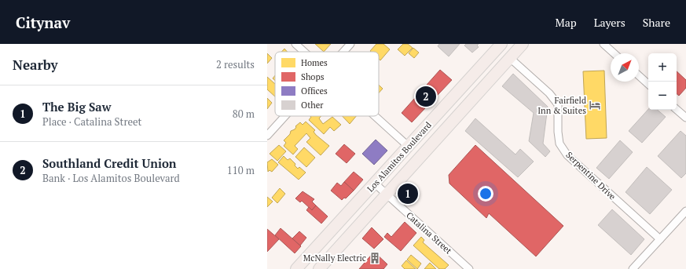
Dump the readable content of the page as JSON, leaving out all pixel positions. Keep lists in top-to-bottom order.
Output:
{
  "streets": {
    "main road": ["Los Alamitos Boulevard"],
    "street": ["Serpentine Drive", "Catalina Street"]
  },
  "crossings": [
    ["Los Alamitos Boulevard", "Serpentine Drive"],
    ["Los Alamitos Boulevard", "Catalina Street"]
  ],
  "places": {
    "hotel": ["Fairfield Inn & Suites"],
    "building": ["McNally Electric"]
  },
  "legend": [
    "Homes",
    "Shops",
    "Offices",
    "Other"
  ],
  "north": "top right",
  "page": {
    "header": "Citynav",
    "nav": ["Map", "Layers", "Share"],
    "heading": ["Nearby", "2 results"],
    "map_buttons": ["+", "−"],
    "list": [
      {
        "mark": "1",
        "name": "The Big Saw",
        "note": "Place · Catalina Street",
        "value": "80 m"
      },
      {
        "mark": "2",
        "name": "Southland Credit Union",
        "note": "Bank · Los Alamitos Boulevard",
        "value": "110 m"
      }
    ],
    "pins": ["2", "1"]
  }
}
